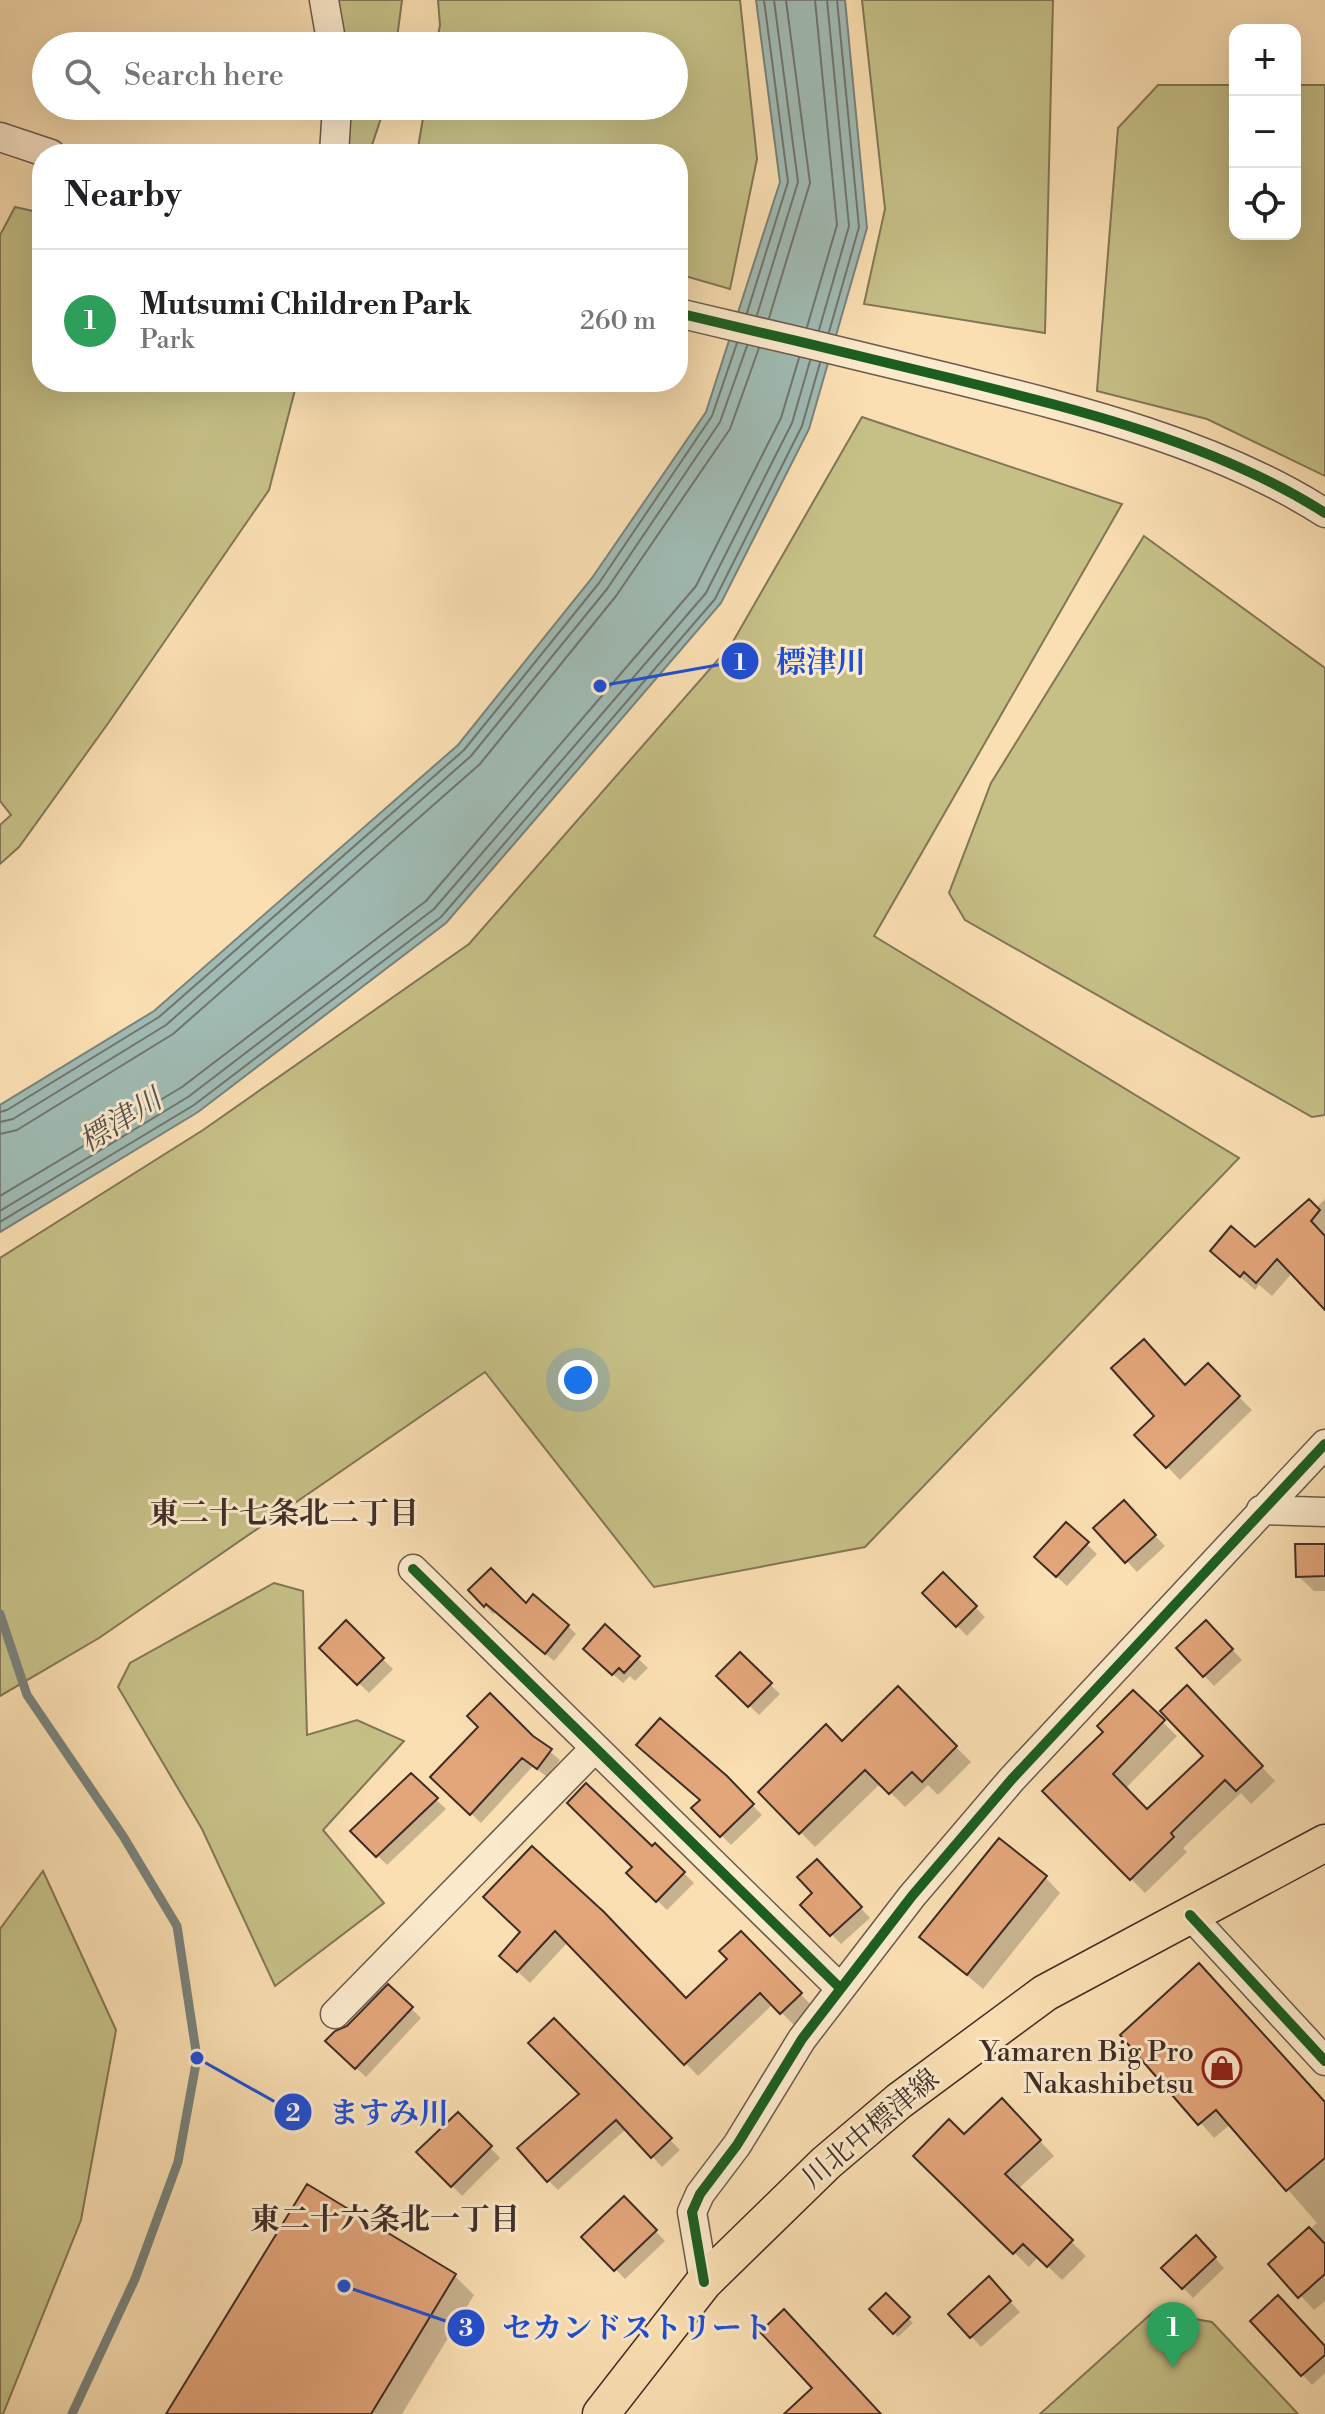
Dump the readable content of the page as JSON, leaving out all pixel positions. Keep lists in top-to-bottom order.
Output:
{
  "streets": {
    "main road": ["川北中標津線"]
  },
  "districts": ["東二十七条北二丁目", "東二十六条北一丁目"],
  "water": ["標津川"],
  "places": {
    "other": ["標津川", "ますみ川", "セカンドストリート"],
    "shop": ["Yamaren Big Pro Nakashibetsu"]
  },
  "page": {
    "map_buttons": ["+", "−"],
    "search": "Search here",
    "heading": "Nearby",
    "list": [
      {
        "mark": "1",
        "name": "Mutsumi Children Park",
        "note": "Park",
        "value": "260 m"
      }
    ],
    "pins": "1"
  }
}
